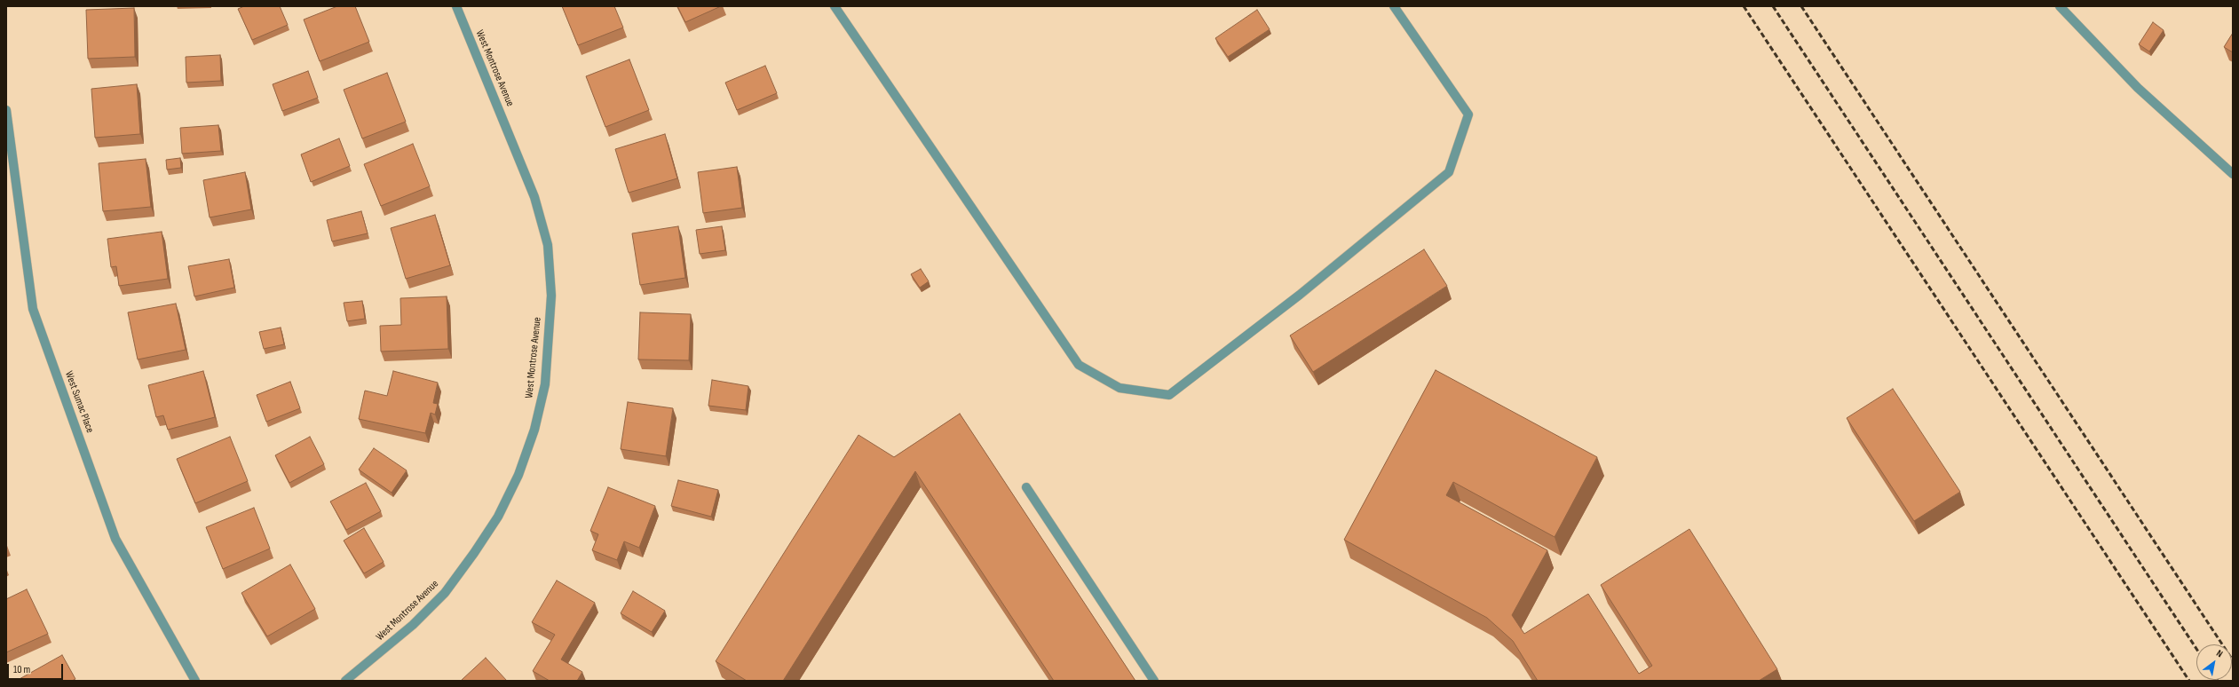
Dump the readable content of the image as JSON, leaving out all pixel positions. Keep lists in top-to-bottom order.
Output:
{
  "streets": {
    "street": ["West Montrose Avenue", "West Sumac Place"]
  },
  "scale_bar": "10 m",
  "north": "top right"
}
